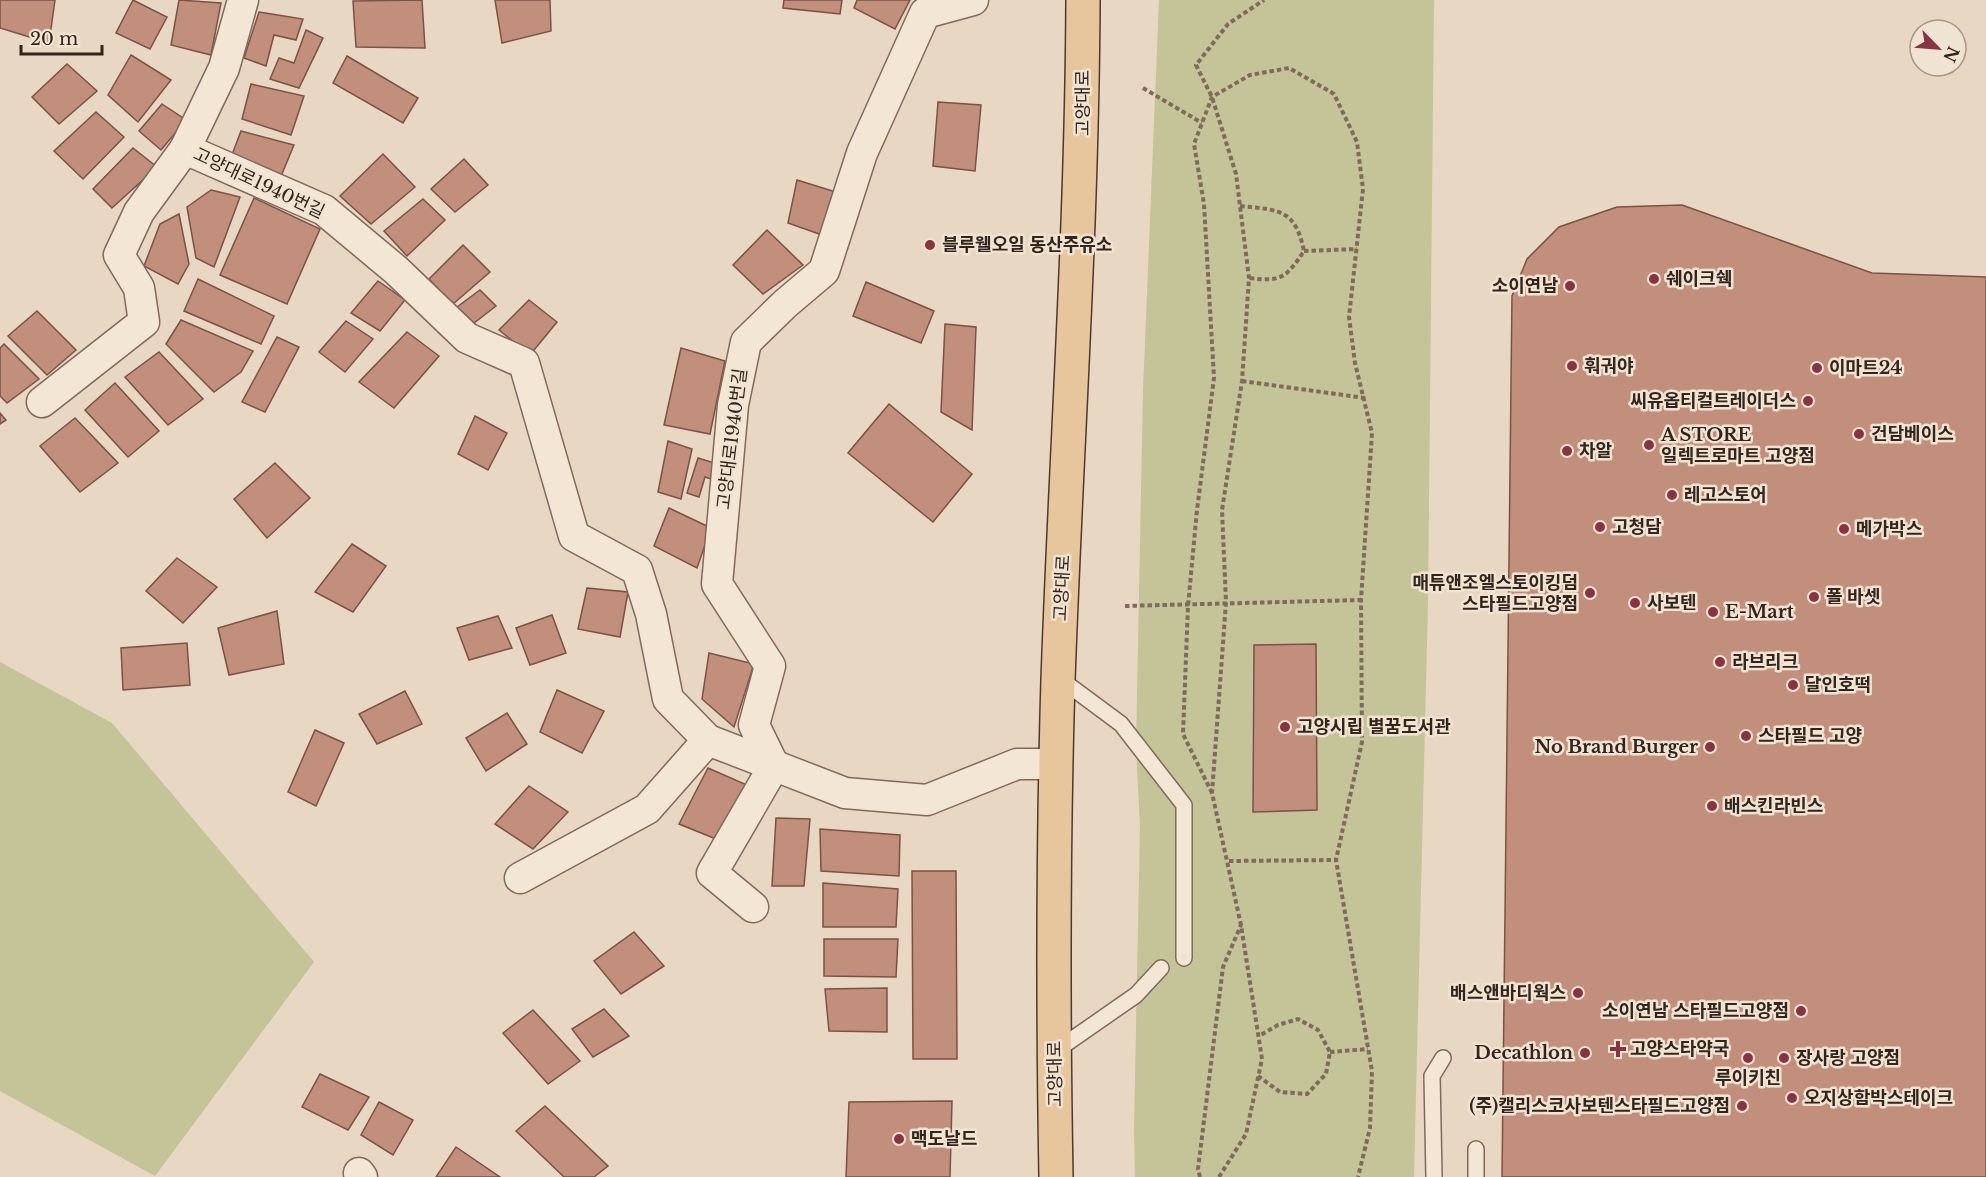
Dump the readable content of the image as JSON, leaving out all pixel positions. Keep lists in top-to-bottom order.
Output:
{
  "streets": {
    "main road": ["고양대로"],
    "street": ["고양대로1940번길"]
  },
  "crossings": [
    ["고양대로", "고양대로1940번길"]
  ],
  "places": {
    "other": [
      "블루웰오일 동산주유소",
      "쉐이크쉑",
      "소이연남",
      "훠궈야",
      "이마트24",
      "씨유옵티컬트레이더스",
      "건담베이스",
      "A STORE 일렉트로마트 고양점",
      "차알",
      "레고스토어",
      "고청담",
      "메가박스",
      "매튜앤조엘스토이킹덤 스타필드고양점",
      "폴 바셋",
      "사보텐",
      "E-Mart",
      "라브리크",
      "달인호떡",
      "고양시립 별꿈도서관",
      "스타필드 고양",
      "No Brand Burger",
      "배스킨라빈스",
      "배스앤바디웍스",
      "소이연남 스타필드고양점",
      "Decathlon",
      "루이키친",
      "장사랑 고양점",
      "오지상함박스테이크",
      "(주)캘리스코사보텐스타필드고양점",
      "맥도날드"
    ],
    "health": ["고양스타약국"]
  },
  "scale_bar": "20 m",
  "north": "bottom right"
}
